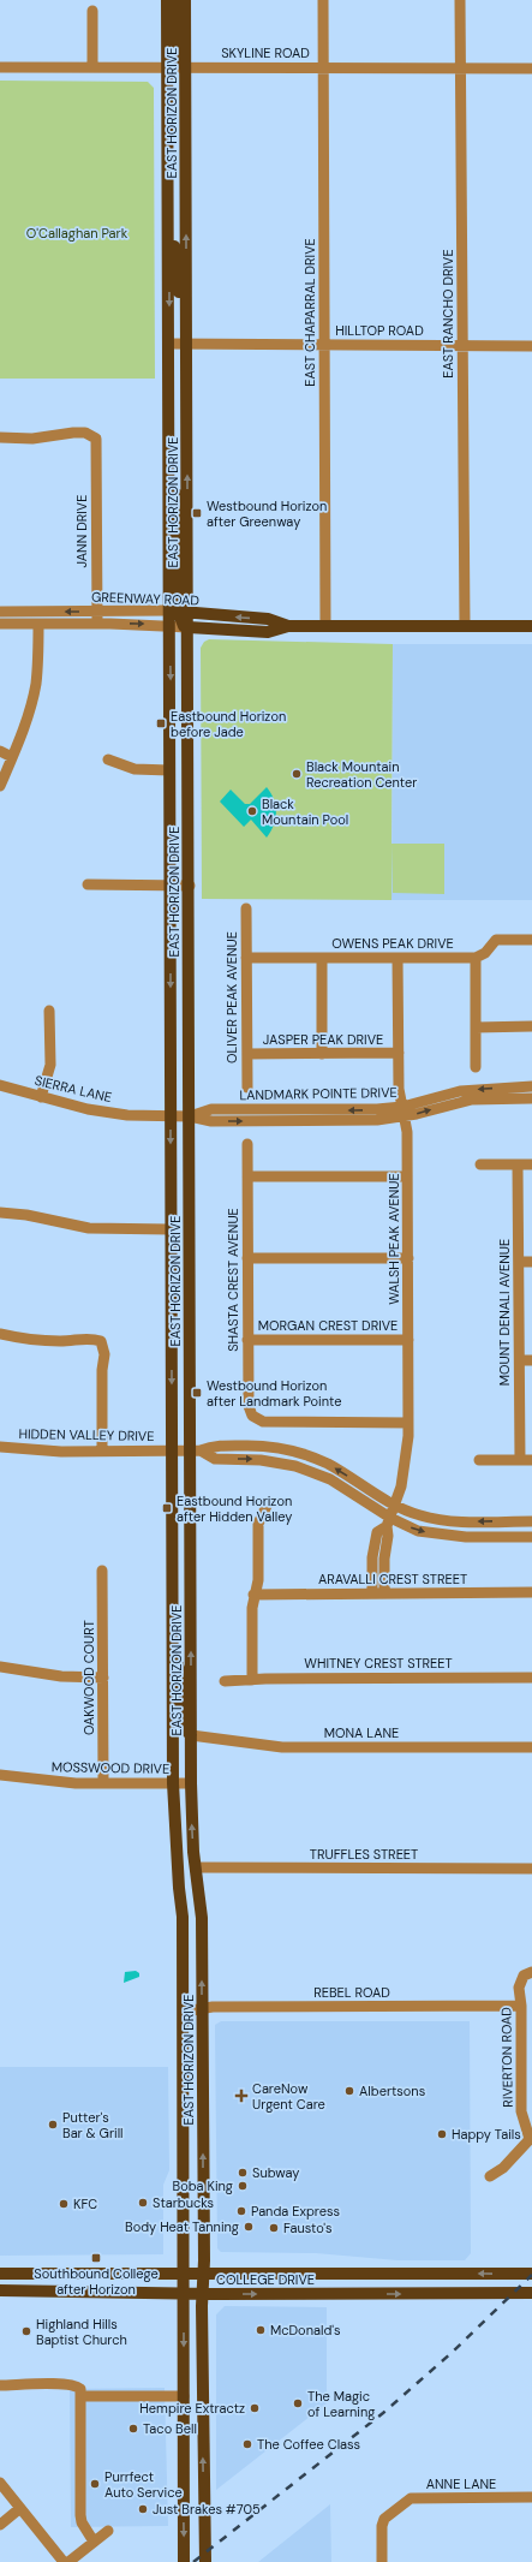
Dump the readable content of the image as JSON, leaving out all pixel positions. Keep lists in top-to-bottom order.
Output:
{
  "streets": {
    "main road": ["EAST HORIZON DRIVE", "GREENWAY ROAD", "COLLEGE DRIVE"],
    "street": [
      "SKYLINE ROAD",
      "EAST CHAPARRAL DRIVE",
      "EAST RANCHO DRIVE",
      "HILLTOP ROAD",
      "JANN DRIVE",
      "OWENS PEAK DRIVE",
      "OLIVER PEAK AVENUE",
      "JASPER PEAK DRIVE",
      "SIERRA LANE",
      "LANDMARK POINTE DRIVE",
      "WALSH PEAK AVENUE",
      "SHASTA CREST AVENUE",
      "MOUNT DENALI AVENUE",
      "MORGAN CREST DRIVE",
      "HIDDEN VALLEY DRIVE",
      "ARAVALLI CREST STREET",
      "WHITNEY CREST STREET",
      "OAKWOOD COURT",
      "MONA LANE",
      "MOSSWOOD DRIVE",
      "TRUFFLES STREET",
      "REBEL ROAD",
      "RIVERTON ROAD",
      "ANNE LANE"
    ]
  },
  "crossings": [
    ["SKYLINE ROAD", "EAST HORIZON DRIVE"],
    ["SKYLINE ROAD", "EAST CHAPARRAL DRIVE"],
    ["SKYLINE ROAD", "EAST RANCHO DRIVE"],
    ["EAST HORIZON DRIVE", "HILLTOP ROAD"],
    ["EAST HORIZON DRIVE", "GREENWAY ROAD"],
    ["EAST HORIZON DRIVE", "SIERRA LANE"],
    ["EAST HORIZON DRIVE", "LANDMARK POINTE DRIVE"],
    ["EAST HORIZON DRIVE", "HIDDEN VALLEY DRIVE"],
    ["EAST HORIZON DRIVE", "MONA LANE"],
    ["EAST HORIZON DRIVE", "MOSSWOOD DRIVE"],
    ["EAST HORIZON DRIVE", "TRUFFLES STREET"],
    ["EAST HORIZON DRIVE", "REBEL ROAD"],
    ["EAST HORIZON DRIVE", "COLLEGE DRIVE"],
    ["EAST CHAPARRAL DRIVE", "HILLTOP ROAD"],
    ["EAST CHAPARRAL DRIVE", "GREENWAY ROAD"],
    ["EAST RANCHO DRIVE", "HILLTOP ROAD"],
    ["EAST RANCHO DRIVE", "GREENWAY ROAD"],
    ["JANN DRIVE", "GREENWAY ROAD"],
    ["OWENS PEAK DRIVE", "OLIVER PEAK AVENUE"],
    ["OWENS PEAK DRIVE", "WALSH PEAK AVENUE"],
    ["OLIVER PEAK AVENUE", "JASPER PEAK DRIVE"],
    ["JASPER PEAK DRIVE", "WALSH PEAK AVENUE"],
    ["SIERRA LANE", "LANDMARK POINTE DRIVE"],
    ["LANDMARK POINTE DRIVE", "WALSH PEAK AVENUE"],
    ["WALSH PEAK AVENUE", "SHASTA CREST AVENUE"],
    ["WALSH PEAK AVENUE", "MORGAN CREST DRIVE"],
    ["SHASTA CREST AVENUE", "MORGAN CREST DRIVE"],
    ["OAKWOOD COURT", "MOSSWOOD DRIVE"],
    ["REBEL ROAD", "RIVERTON ROAD"]
  ],
  "parks": ["O'Callaghan Park"],
  "places": {
    "transit": [
      "Westbound Horizon after Greenway",
      "Eastbound Horizon before Jade",
      "Westbound Horizon after Landmark Pointe",
      "Eastbound Horizon after Hidden Valley",
      "Southbound College after Horizon"
    ],
    "other": [
      "Black Mountain Recreation Center",
      "Black Mountain Pool",
      "Albertsons",
      "Putter's Bar & Grill",
      "Happy Tails",
      "Subway",
      "Boba King",
      "Starbucks",
      "KFC",
      "Panda Express",
      "Body Heat Tanning",
      "Fausto's",
      "McDonald's",
      "Highland Hills Baptist Church",
      "The Magic of Learning",
      "Hempire Extractz",
      "Taco Bell",
      "The Coffee Class",
      "Purrfect Auto Service",
      "Just Brakes #705"
    ],
    "health": ["CareNow Urgent Care"]
  }
}
